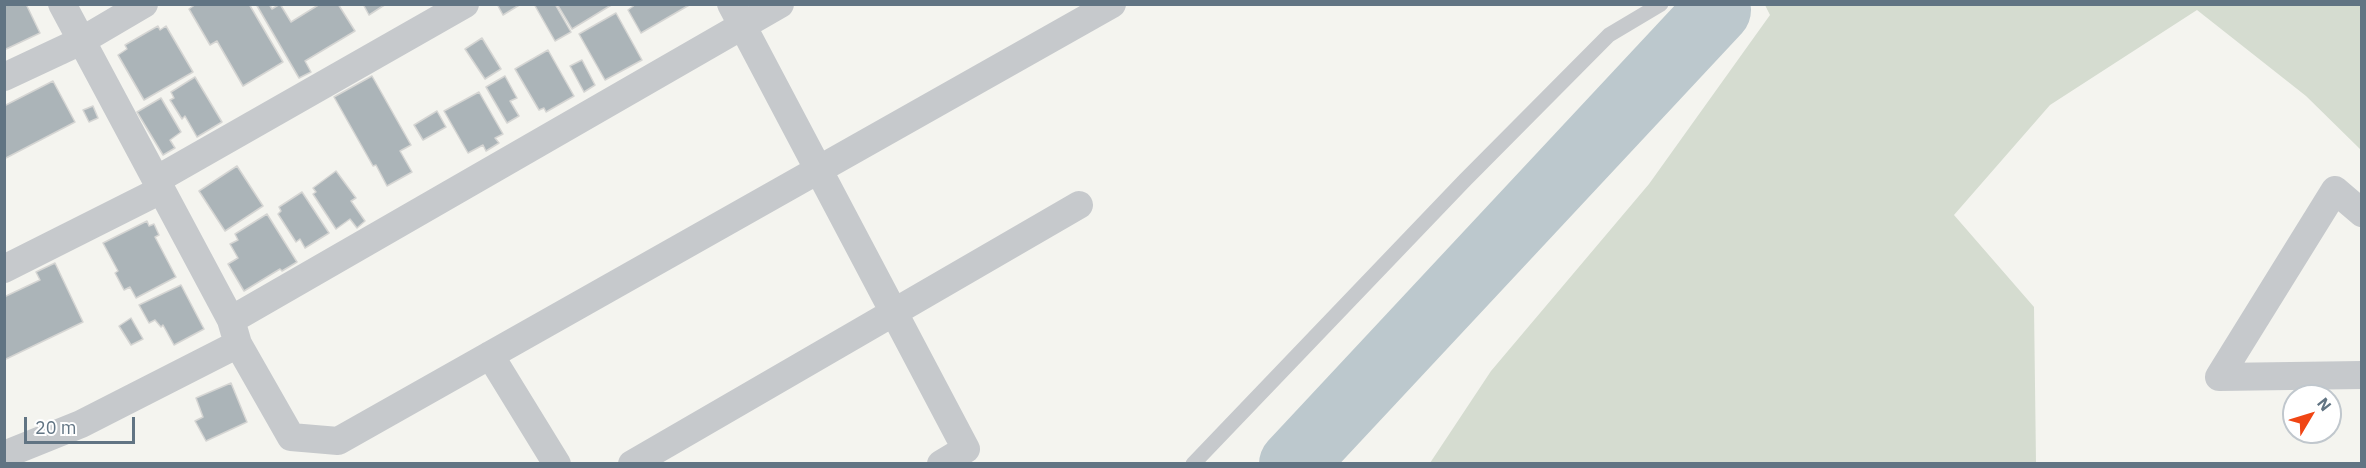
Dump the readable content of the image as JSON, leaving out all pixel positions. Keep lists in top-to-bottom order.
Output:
{
  "scale_bar": "20 m",
  "north": "top right"
}
